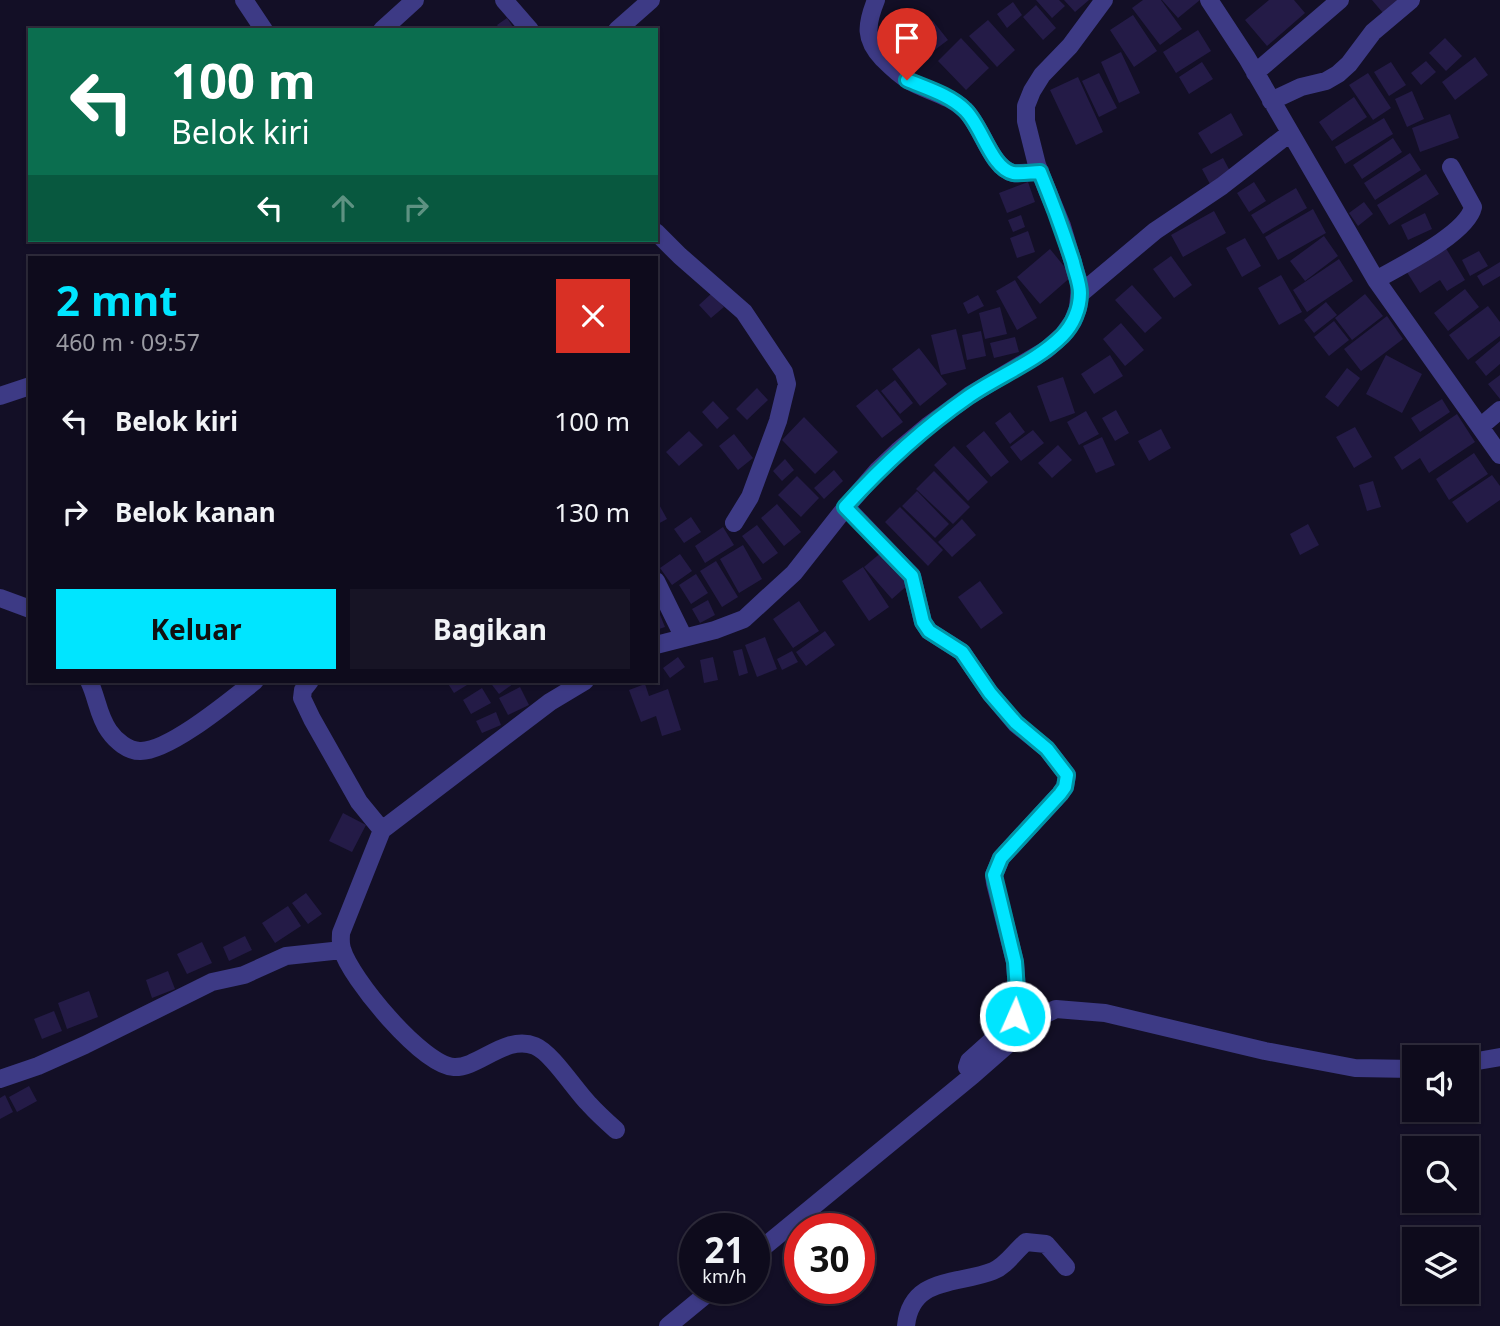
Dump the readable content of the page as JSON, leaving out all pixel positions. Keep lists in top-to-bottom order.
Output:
{
  "page": {
    "turn": ["100 m", "Belok kiri"],
    "heading": ["2 mnt", "460 m · 09:57"],
    "list": [
      {
        "name": "Belok kiri",
        "value": "100 m"
      },
      {
        "name": "Belok kanan",
        "value": "130 m"
      }
    ],
    "buttons": ["Keluar", "Bagikan"],
    "speed": "21 km/h",
    "limit": "30"
  }
}
